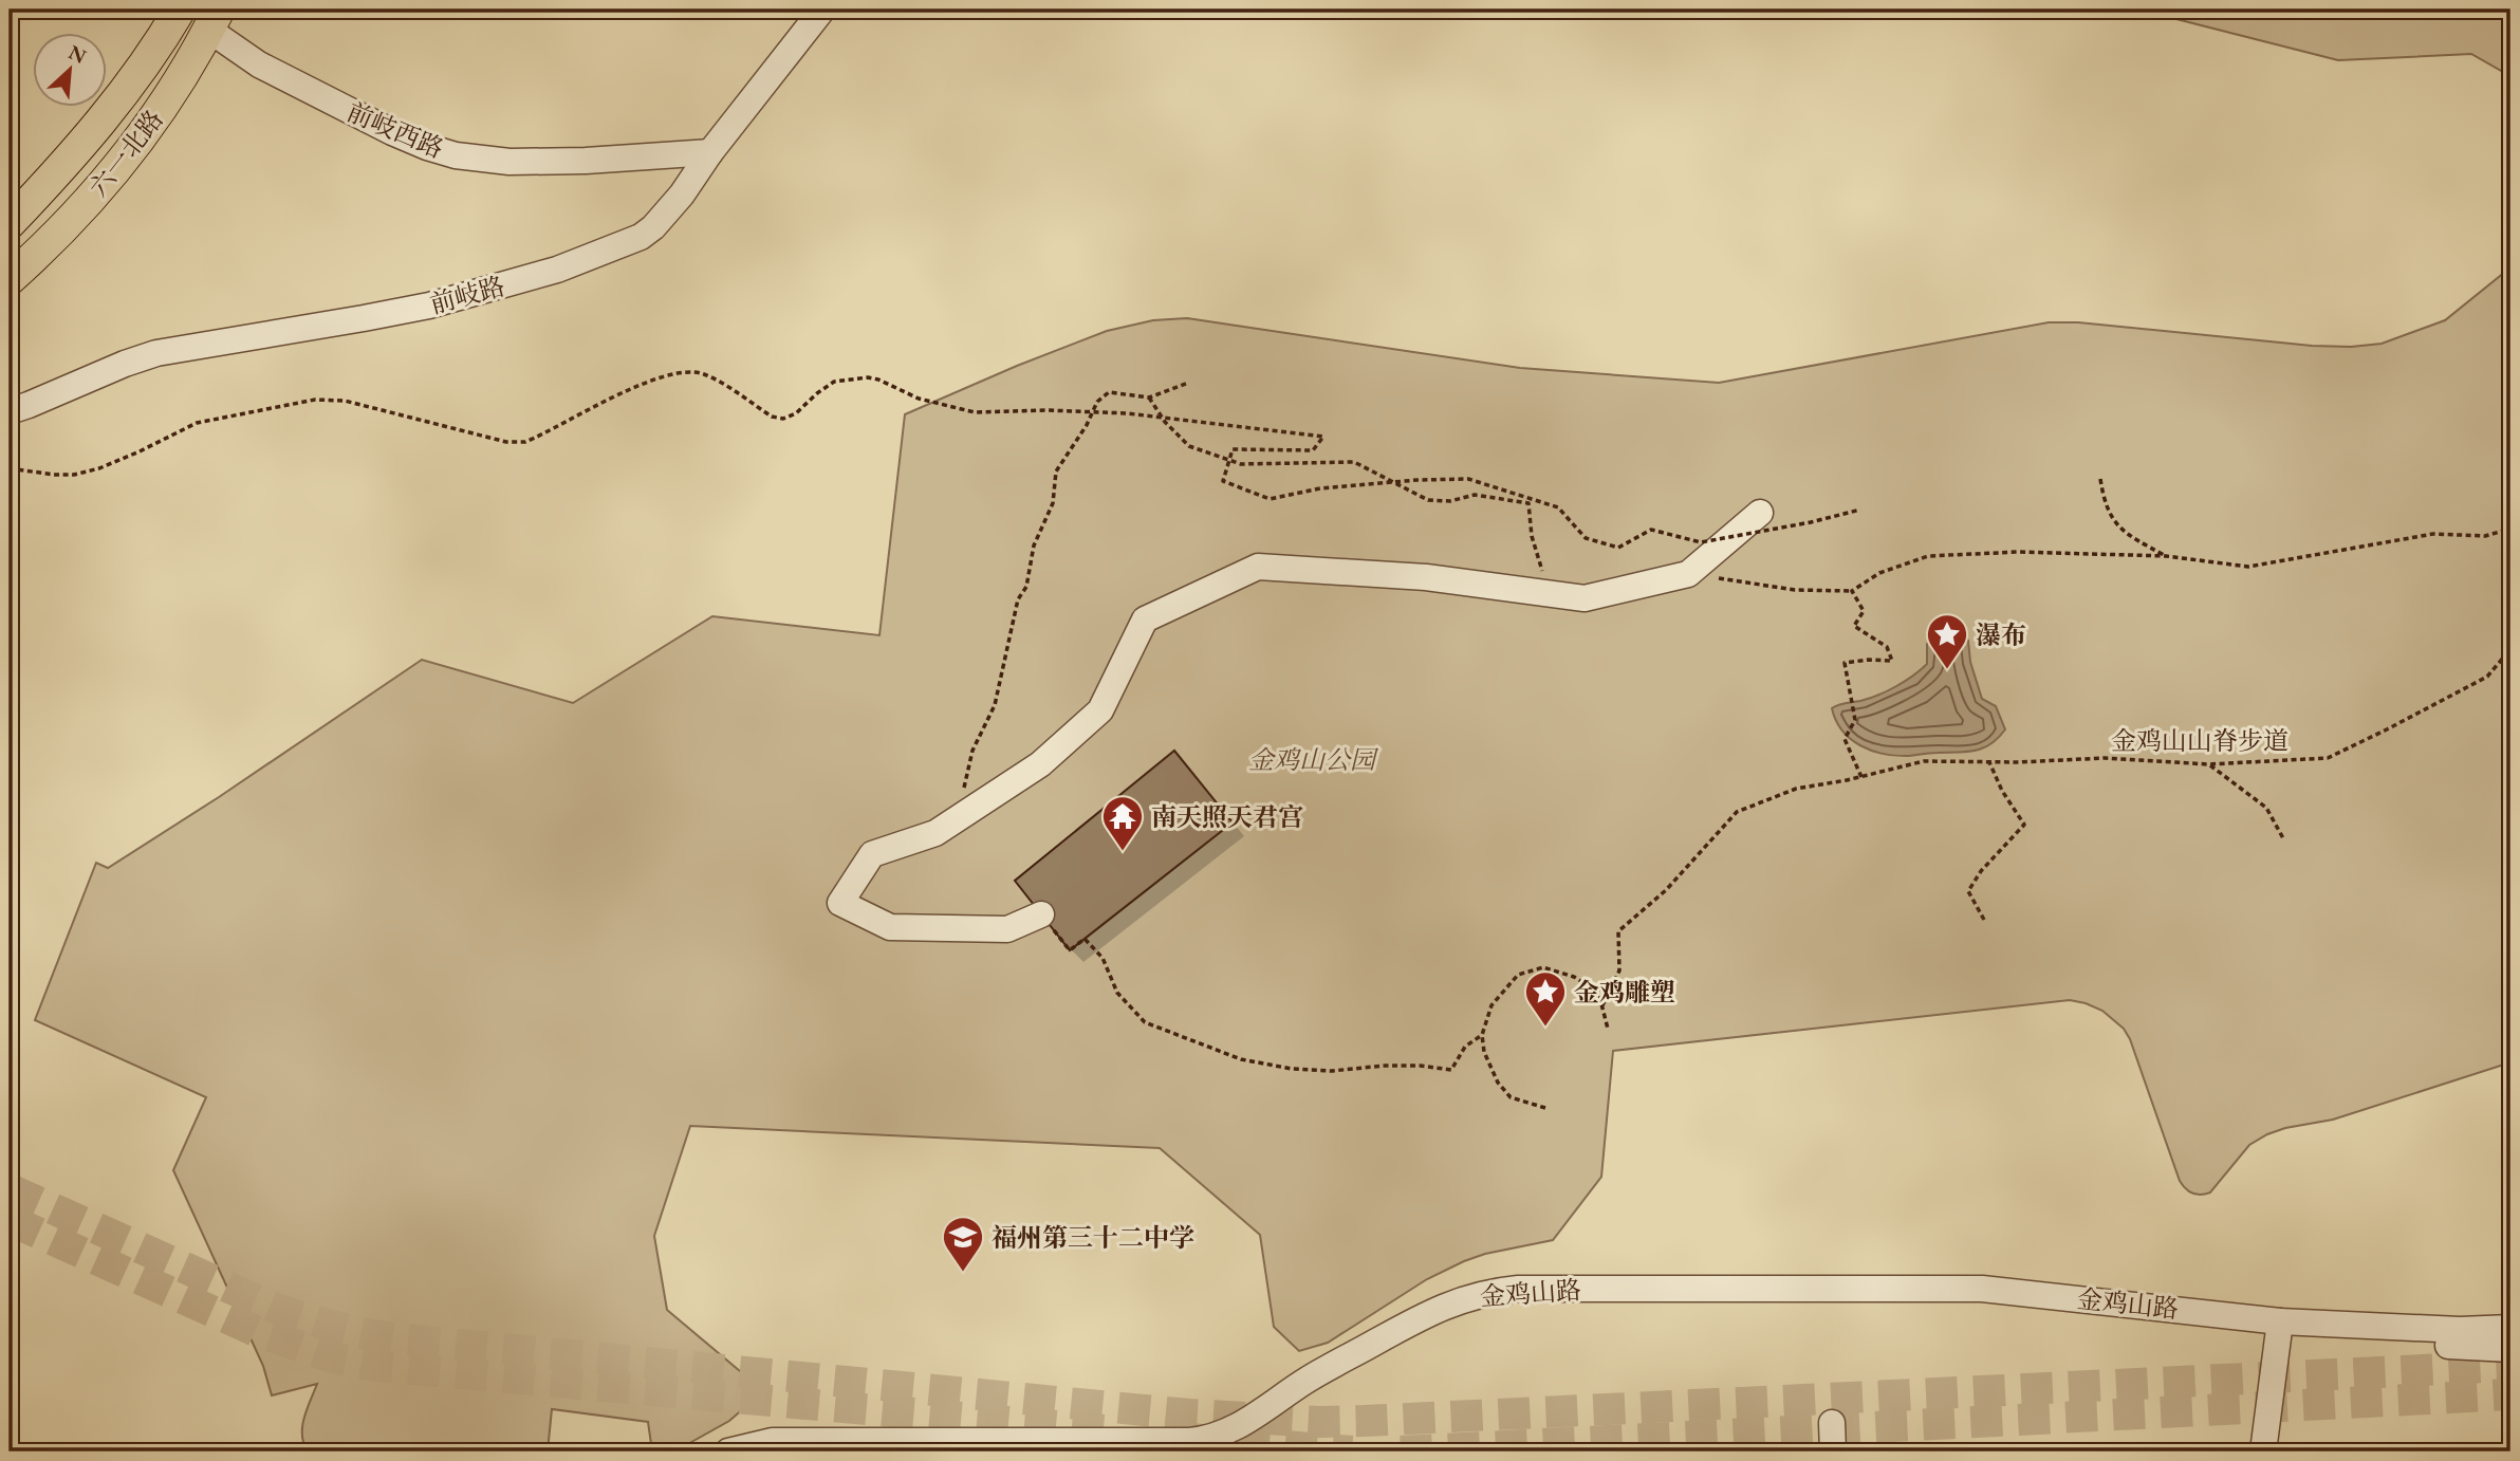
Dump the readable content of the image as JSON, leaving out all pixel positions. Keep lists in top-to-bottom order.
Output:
{
  "streets": {
    "main road": ["六一北路"],
    "street": ["前岐西路", "前岐路", "金鸡山路"],
    "path": ["金鸡山山脊步道"]
  },
  "crossings": [
    ["前岐西路", "六一北路"],
    ["前岐西路", "前岐路"]
  ],
  "parks": ["金鸡山公园"],
  "places": {
    "place": ["瀑布", "金鸡雕塑"],
    "temple": ["南天照天君宫"],
    "school or university": ["福州第三十二中学"]
  },
  "north": "top right"
}
